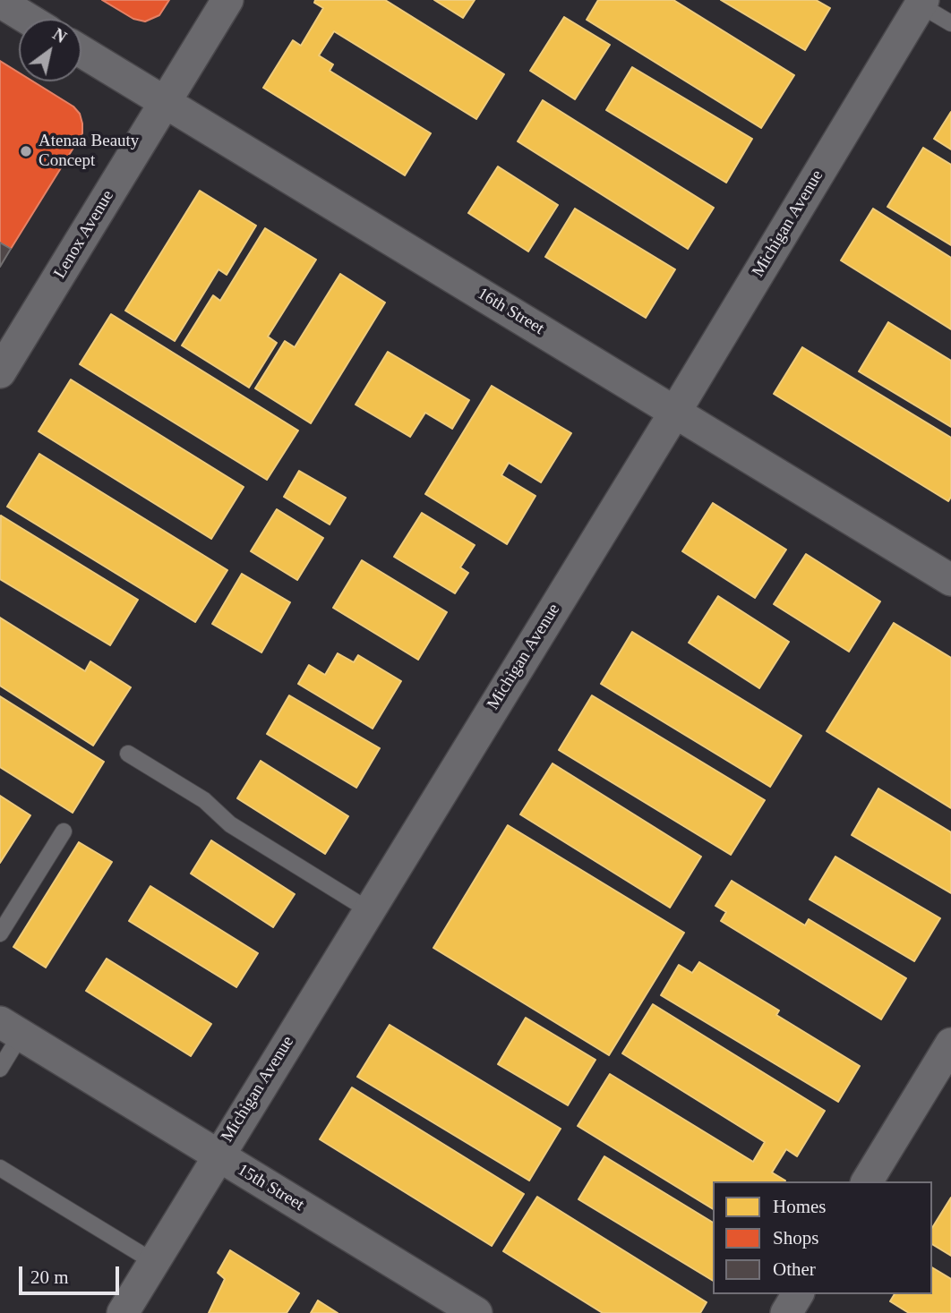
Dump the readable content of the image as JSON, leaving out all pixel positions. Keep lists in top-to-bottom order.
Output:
{
  "streets": {
    "street": [
      "Michigan Avenue",
      "Lenox Avenue",
      "16th Street",
      "15th Street"
    ]
  },
  "crossings": [
    ["Michigan Avenue", "16th Street"],
    ["Michigan Avenue", "15th Street"],
    ["Lenox Avenue", "16th Street"]
  ],
  "places": ["Atenaa Beauty Concept"],
  "legend": ["Homes", "Shops", "Other"],
  "scale_bar": "20 m",
  "north": "top right"
}
